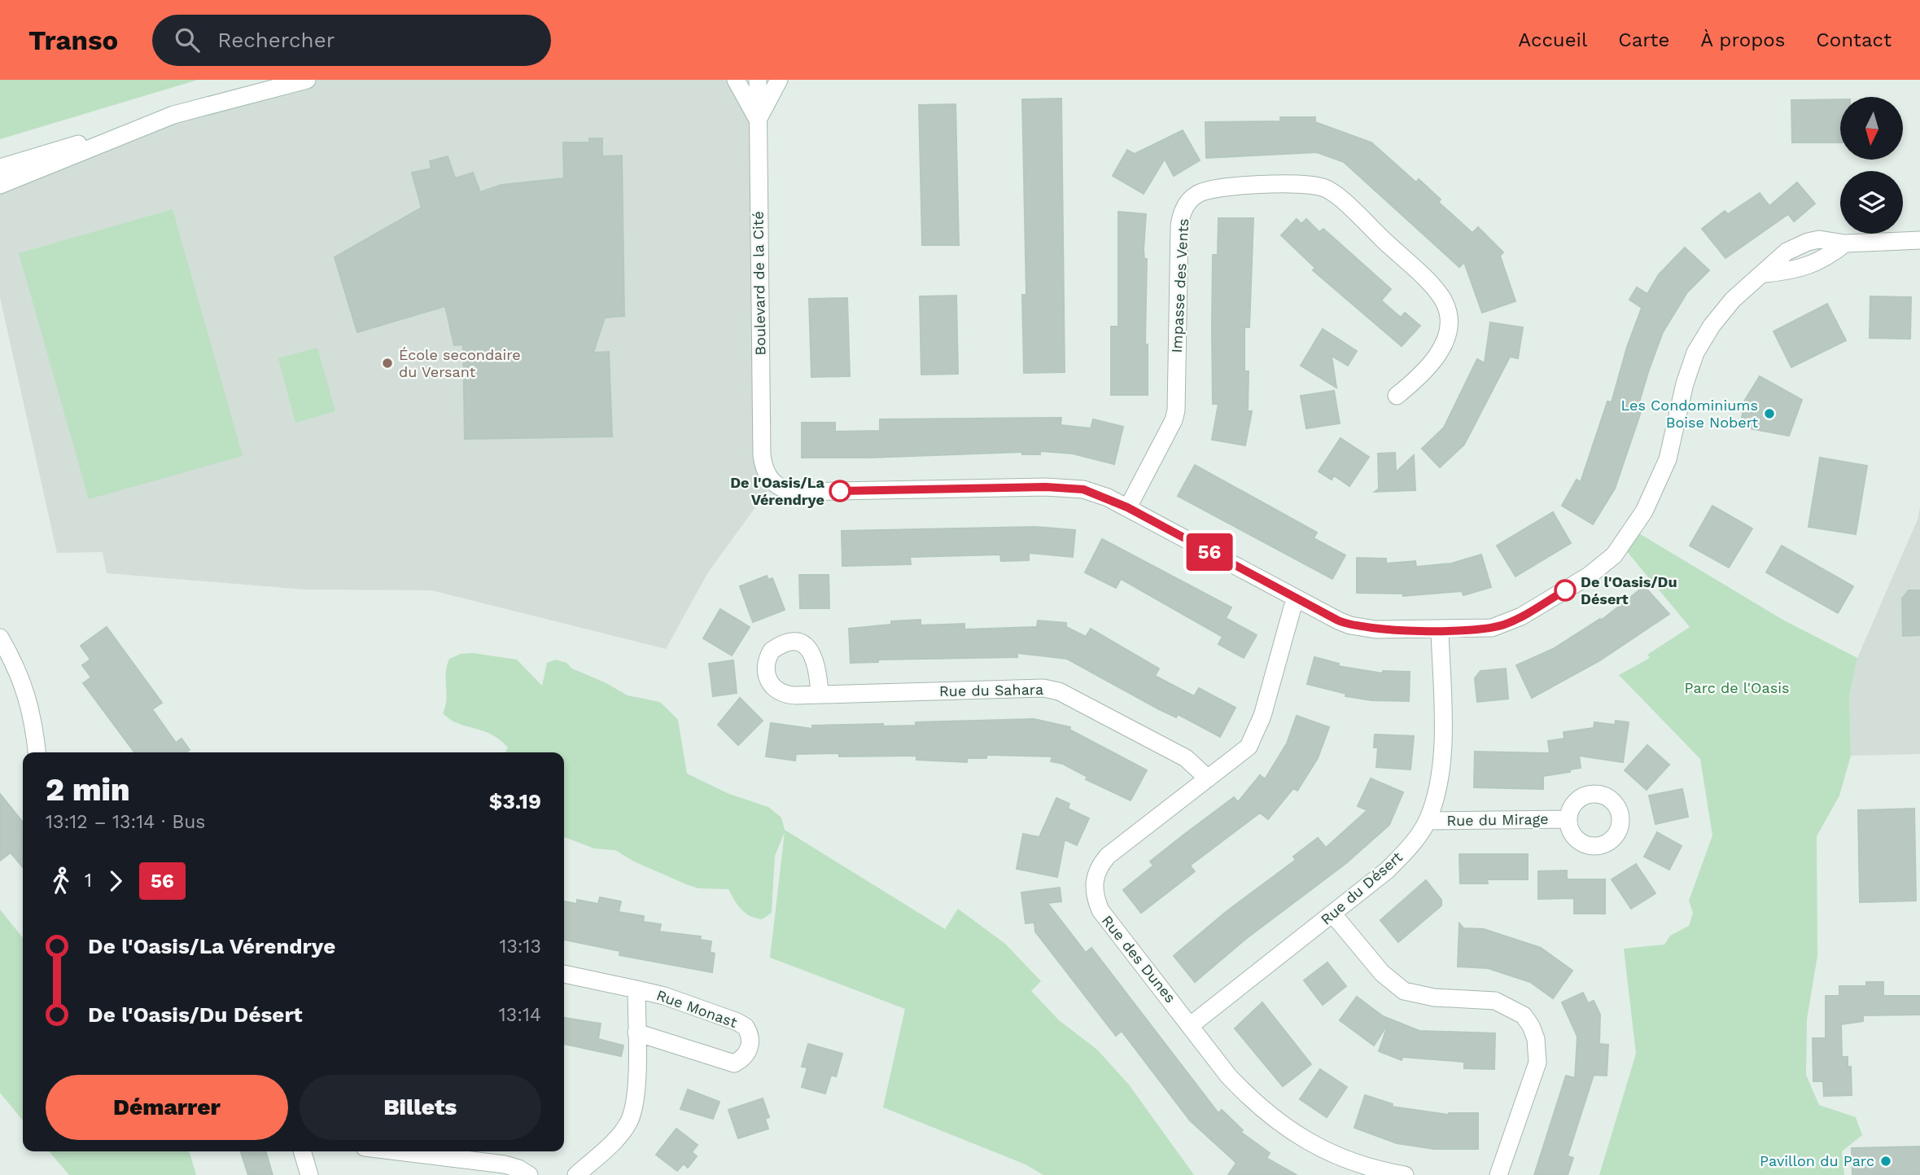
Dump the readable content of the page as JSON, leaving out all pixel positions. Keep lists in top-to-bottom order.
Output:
{
  "streets": {
    "street": [
      "Boulevard de la Cité",
      "Impasse des Vents",
      "Rue du Sahara",
      "Rue du Mirage",
      "Rue du Désert",
      "Rue des Dunes",
      "Rue Monast"
    ]
  },
  "crossings": [
    ["Boulevard de la Cité", "Impasse des Vents"],
    ["Rue du Sahara", "Rue des Dunes"],
    ["Rue du Mirage", "Rue du Désert"],
    ["Rue du Désert", "Rue des Dunes"]
  ],
  "parks": ["Parc de l'Oasis"],
  "places": [
    "École secondaire du Versant",
    "Les Condominiums Boise Nobert",
    "De l'Oasis/La Vérendrye",
    "De l'Oasis/Du Désert",
    "Pavillon du Parc"
  ],
  "lines": ["bus line 56"],
  "north": "bottom",
  "page": {
    "header": "Transo",
    "search": "Rechercher",
    "nav": [
      "Accueil",
      "Carte",
      "À propos",
      "Contact"
    ],
    "on_map": "56",
    "heading": ["2 min", "13:12 – 13:14 · Bus", "$3.19"],
    "legs": ["1", "56"],
    "list": [
      {
        "name": "De l'Oasis/La Vérendrye",
        "value": "13:13"
      },
      {
        "name": "De l'Oasis/Du Désert",
        "value": "13:14"
      }
    ],
    "buttons": ["Démarrer", "Billets"]
  }
}
